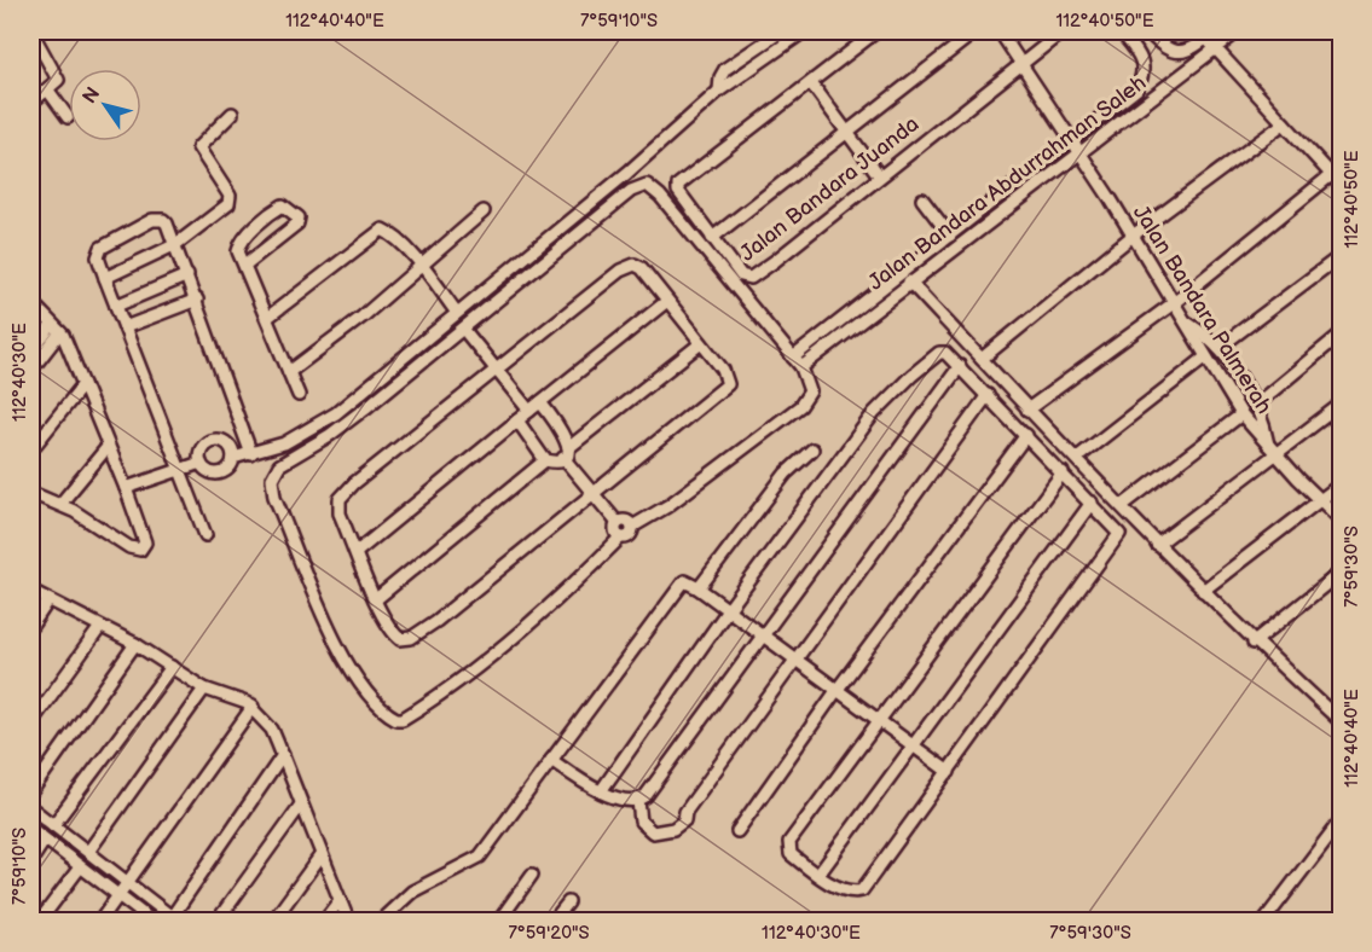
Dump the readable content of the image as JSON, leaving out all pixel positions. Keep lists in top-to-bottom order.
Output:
{
  "streets": {
    "street": ["Jalan Bandara Abdurrahman Saleh", "Jalan Bandara Juanda", "Jalan Bandara Palmerah"]
  },
  "crossings": [
    ["Jalan Bandara Abdurrahman Saleh", "Jalan Bandara Palmerah"]
  ],
  "north": "top left",
  "coordinates": [
    "112°40'40\"E",
    "7°59'10\"S",
    "112°40'50\"E",
    "112°40'30\"E",
    "7°59'30\"S",
    "7°59'20\"S"
  ]
}
